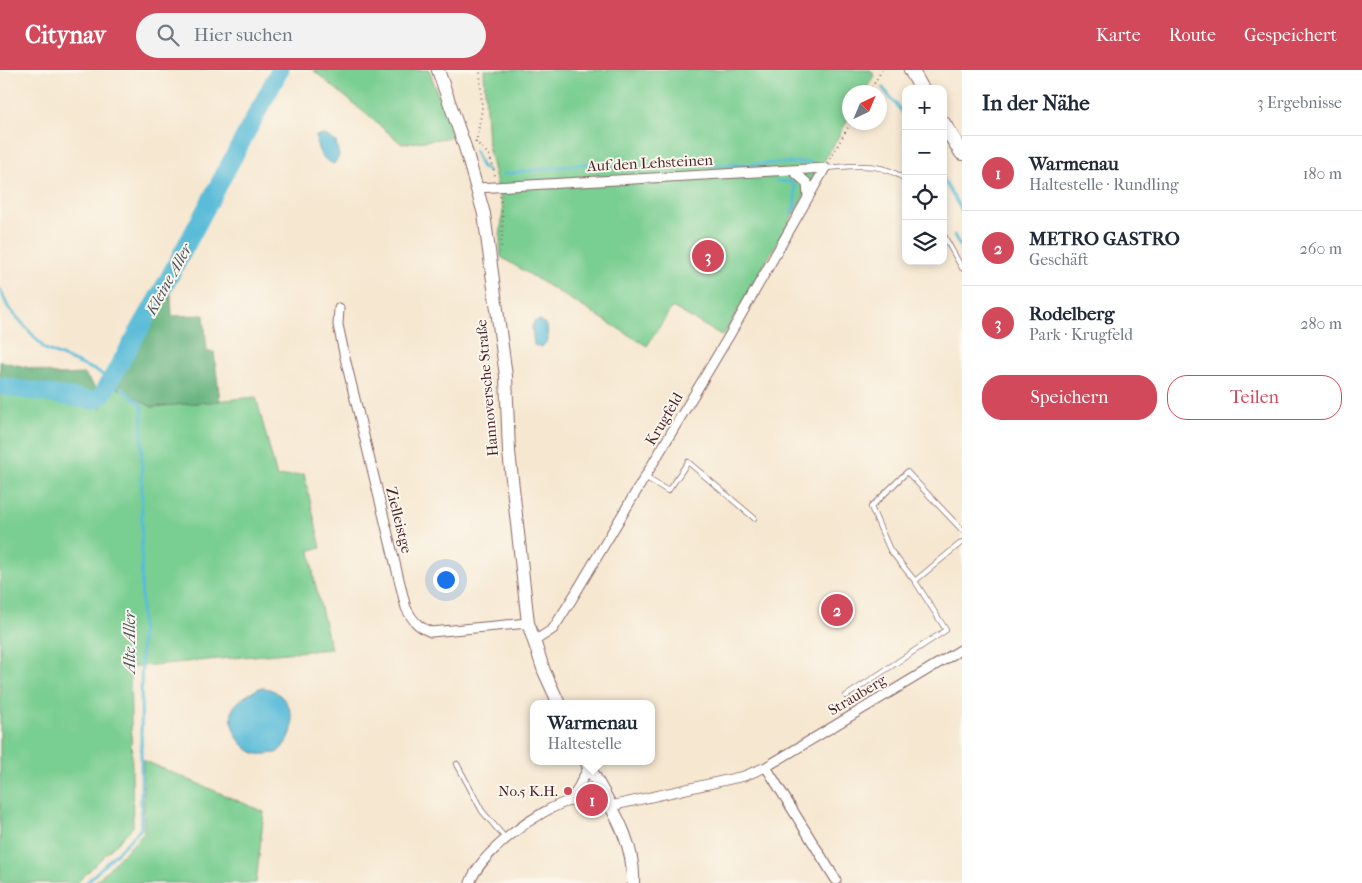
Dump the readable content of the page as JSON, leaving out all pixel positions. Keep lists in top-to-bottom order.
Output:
{
  "streets": {
    "street": [
      "Auf den Lehsteinen",
      "Hannoversche Straße",
      "Krugfeld",
      "Zielleistge",
      "Strauberg"
    ]
  },
  "crossings": [
    ["Auf den Lehsteinen", "Hannoversche Straße"],
    ["Auf den Lehsteinen", "Krugfeld"],
    ["Hannoversche Straße", "Krugfeld"],
    ["Hannoversche Straße", "Zielleistge"]
  ],
  "water": ["Kleine Aller", "Alte Aller"],
  "places": ["No.5 K.H."],
  "north": "top right",
  "page": {
    "header": "Citynav",
    "search": "Hier suchen",
    "nav": ["Karte", "Route", "Gespeichert"],
    "heading": ["In der Nähe", "3 Ergebnisse"],
    "map_buttons": ["+", "−"],
    "list": [
      {
        "mark": "1",
        "name": "Warmenau",
        "note": "Haltestelle · Rundling",
        "value": "180 m"
      },
      {
        "mark": "2",
        "name": "METRO GASTRO",
        "note": "Geschäft",
        "value": "260 m"
      },
      {
        "mark": "3",
        "name": "Rodelberg",
        "note": "Park · Krugfeld",
        "value": "280 m"
      }
    ],
    "pins": ["3", "2", "1"],
    "buttons": ["Speichern", "Teilen"],
    "popup": ["Warmenau", "Haltestelle"]
  }
}
